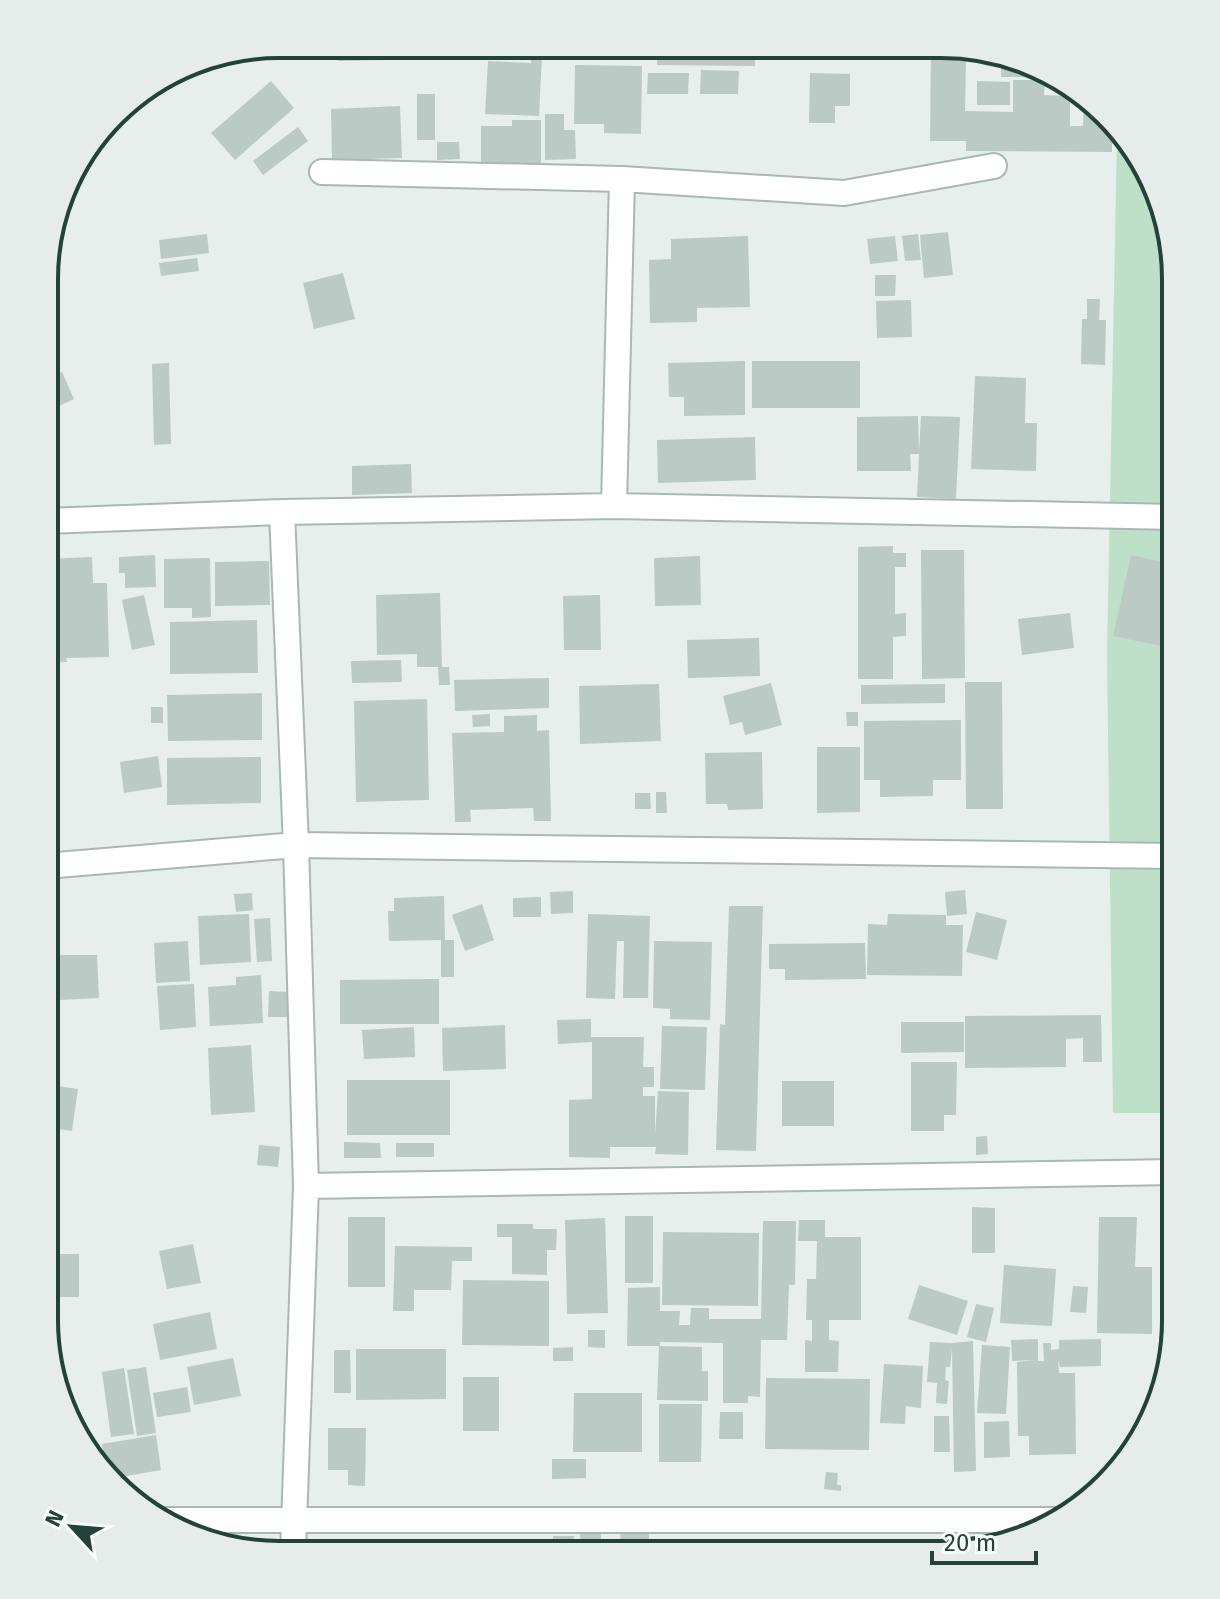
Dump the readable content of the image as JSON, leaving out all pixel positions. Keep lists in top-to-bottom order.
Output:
{
  "scale_bar": "20 m",
  "north": "top left"
}
